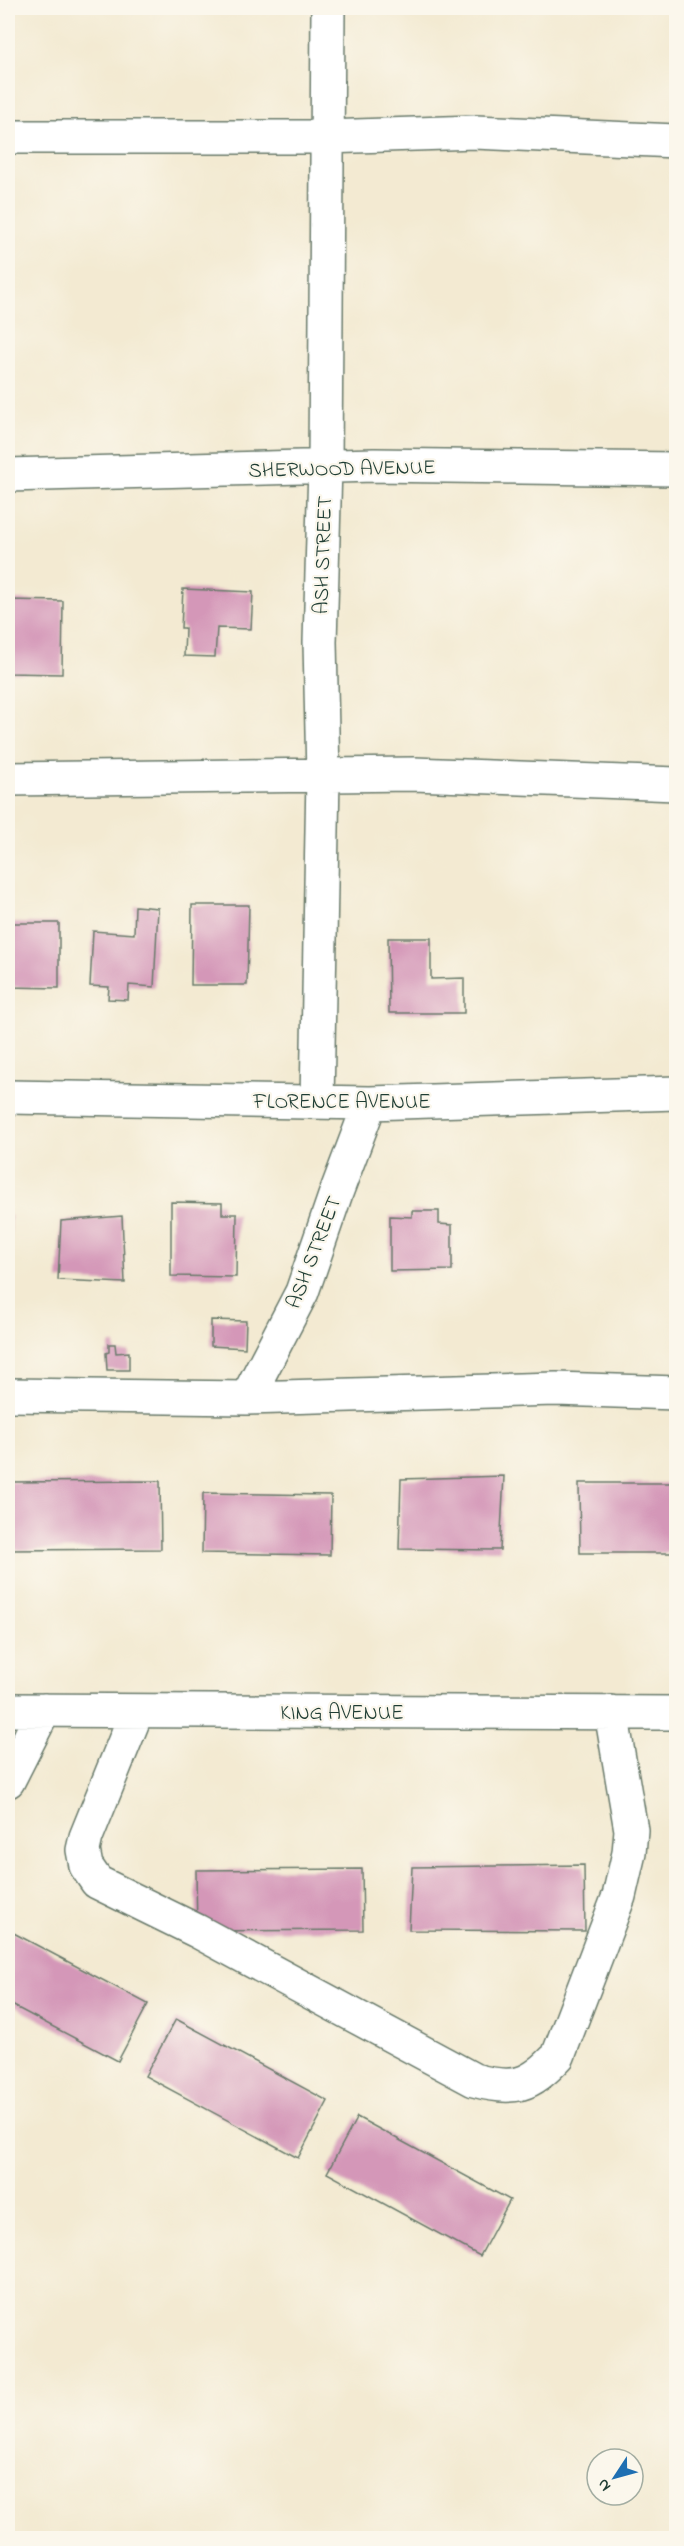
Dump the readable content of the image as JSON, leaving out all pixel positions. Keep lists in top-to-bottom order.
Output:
{
  "streets": {
    "street": [
      "SHERWOOD AVENUE",
      "ASH STREET",
      "FLORENCE AVENUE",
      "KING AVENUE"
    ]
  },
  "crossings": [
    ["SHERWOOD AVENUE", "ASH STREET"],
    ["ASH STREET", "FLORENCE AVENUE"]
  ],
  "north": "bottom left"
}
